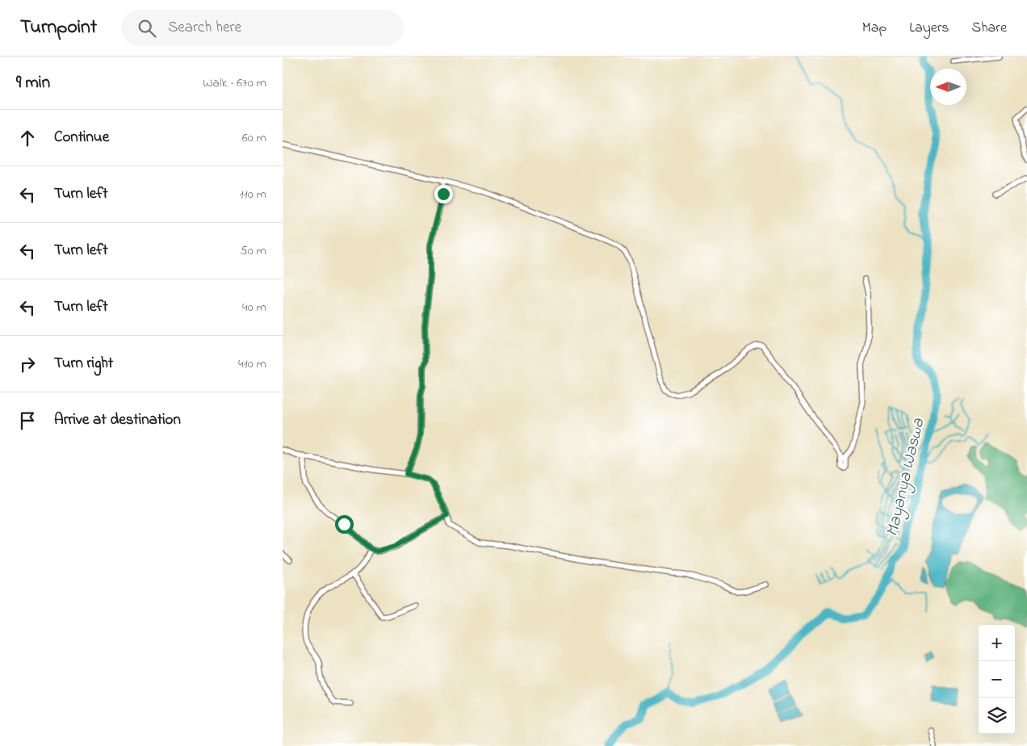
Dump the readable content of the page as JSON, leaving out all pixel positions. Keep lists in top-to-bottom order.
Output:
{
  "water": ["Mayanya Waswa"],
  "north": "left",
  "page": {
    "header": "Turnpoint",
    "search": "Search here",
    "nav": ["Map", "Layers", "Share"],
    "heading": ["9 min", "Walk · 670 m"],
    "list": [
      ["Continue", "60 m"],
      ["Turn left", "110 m"],
      ["Turn left", "50 m"],
      ["Turn left", "40 m"],
      ["Turn right", "410 m"],
      "Arrive at destination"
    ],
    "map_buttons": ["+", "−"]
  }
}
